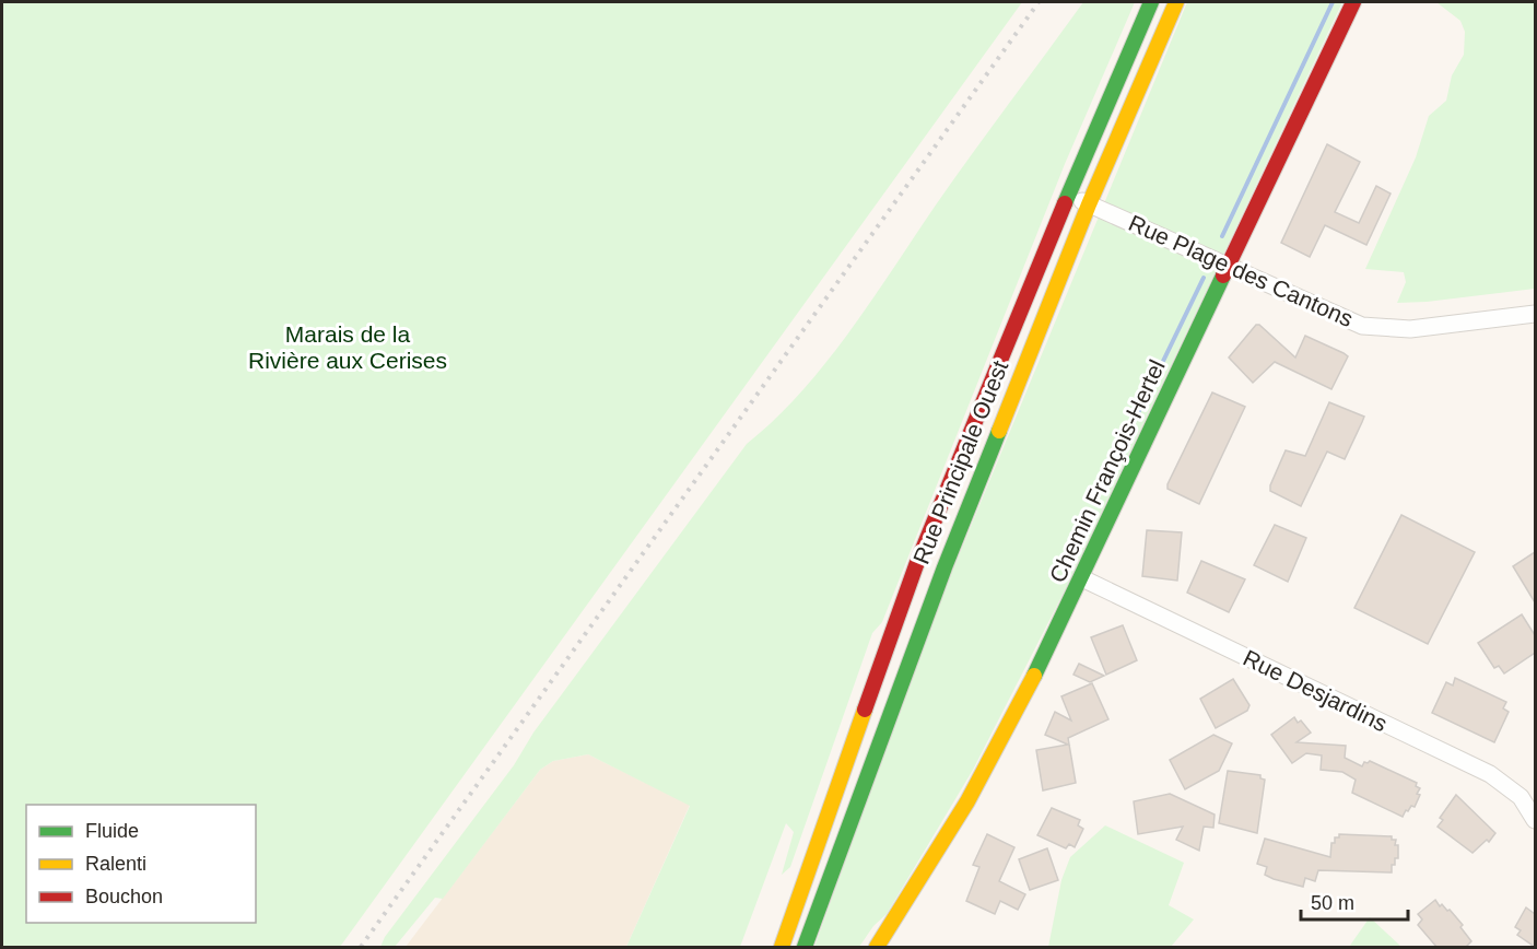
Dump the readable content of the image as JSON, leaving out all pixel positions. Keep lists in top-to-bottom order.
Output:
{
  "streets": {
    "main road": ["Rue Principale Ouest", "Chemin François-Hertel"],
    "street": ["Rue Plage des Cantons", "Rue Desjardins"]
  },
  "crossings": [
    ["Rue Plage des Cantons", "Rue Principale Ouest"],
    ["Rue Plage des Cantons", "Chemin François-Hertel"],
    ["Chemin François-Hertel", "Rue Desjardins"]
  ],
  "parks": ["Marais de la Rivière aux Cerises"],
  "legend": ["Fluide", "Ralenti", "Bouchon"],
  "scale_bar": "50 m"
}
